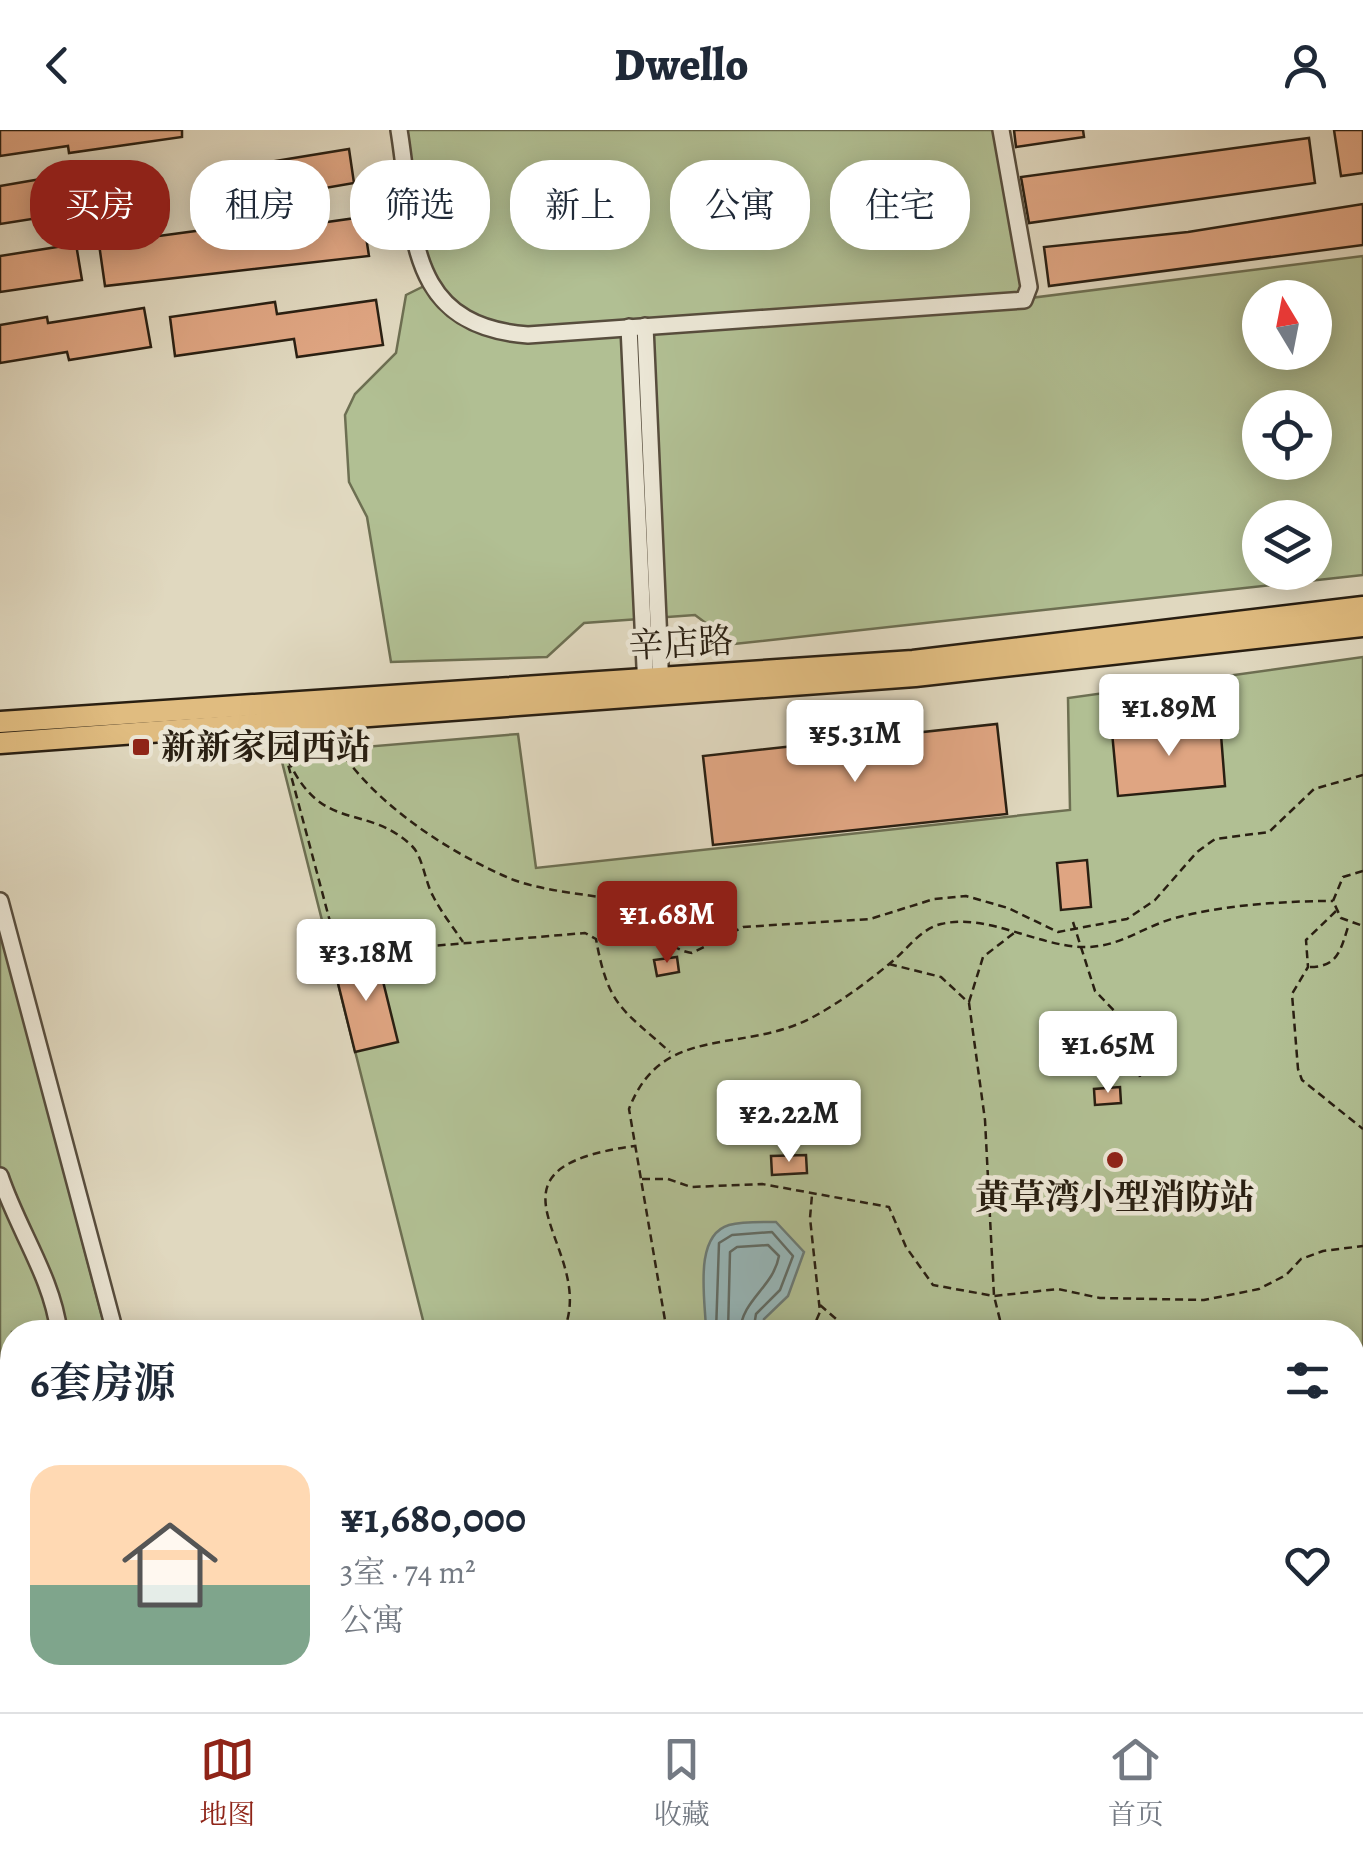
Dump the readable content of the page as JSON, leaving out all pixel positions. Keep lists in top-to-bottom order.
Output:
{
  "streets": {
    "main road": ["辛店路"]
  },
  "places": {
    "transit": ["新新家园西站"],
    "other": ["黄草湾小型消防站"]
  },
  "north": "top",
  "page": {
    "header": "Dwello",
    "chip": [
      "买房",
      "租房",
      "筛选",
      "新上",
      "公寓",
      "住宅"
    ],
    "price": [
      "¥1.89M",
      "¥5.31M",
      "¥1.68M",
      "¥3.18M",
      "¥1.65M",
      "¥2.22M"
    ],
    "heading": "6套房源",
    "list": [
      {
        "name": "¥1,680,000",
        "note": "3室 · 74 m² · 公寓"
      }
    ],
    "tabs": ["地图", "收藏", "首页"]
  }
}
